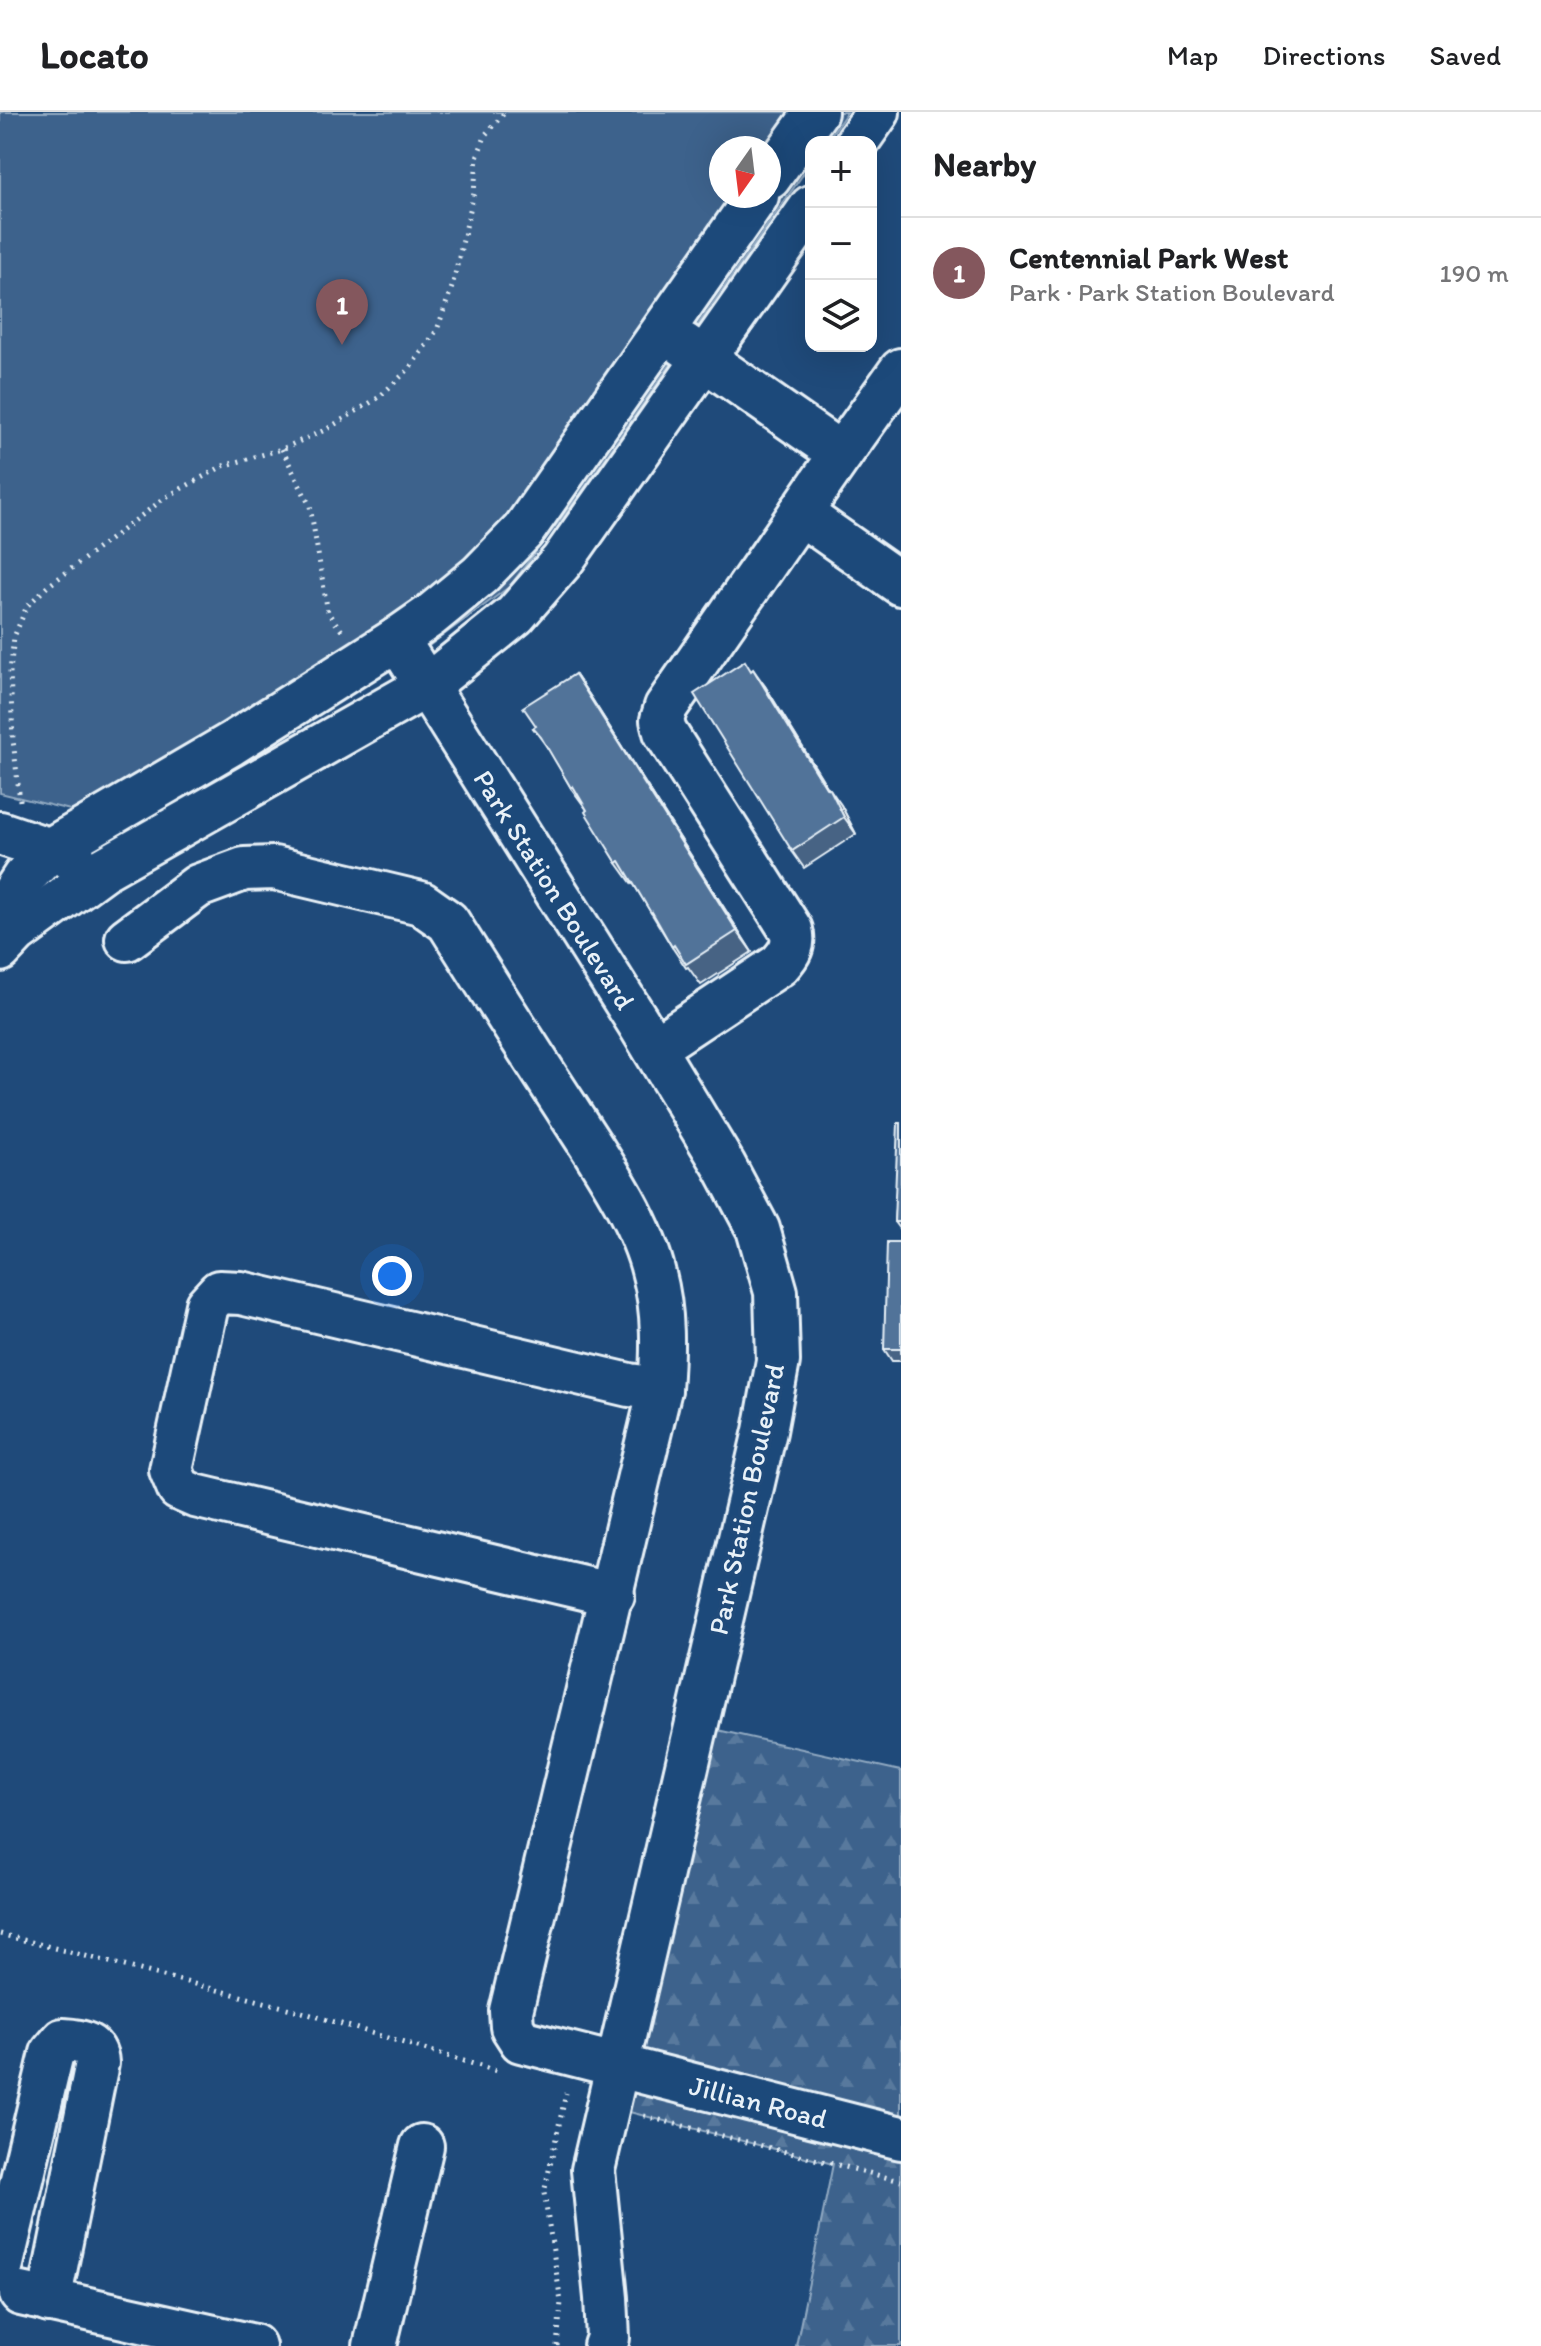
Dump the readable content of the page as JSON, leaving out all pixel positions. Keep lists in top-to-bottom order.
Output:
{
  "streets": {
    "street": ["Park Station Boulevard", "Jillian Road"]
  },
  "crossings": [
    ["Park Station Boulevard", "Jillian Road"]
  ],
  "north": "bottom",
  "page": {
    "header": "Locato",
    "nav": ["Map", "Directions", "Saved"],
    "heading": "Nearby",
    "map_buttons": ["+", "−"],
    "list": [
      {
        "mark": "1",
        "name": "Centennial Park West",
        "note": "Park · Park Station Boulevard",
        "value": "190 m"
      }
    ],
    "pins": "1"
  }
}
